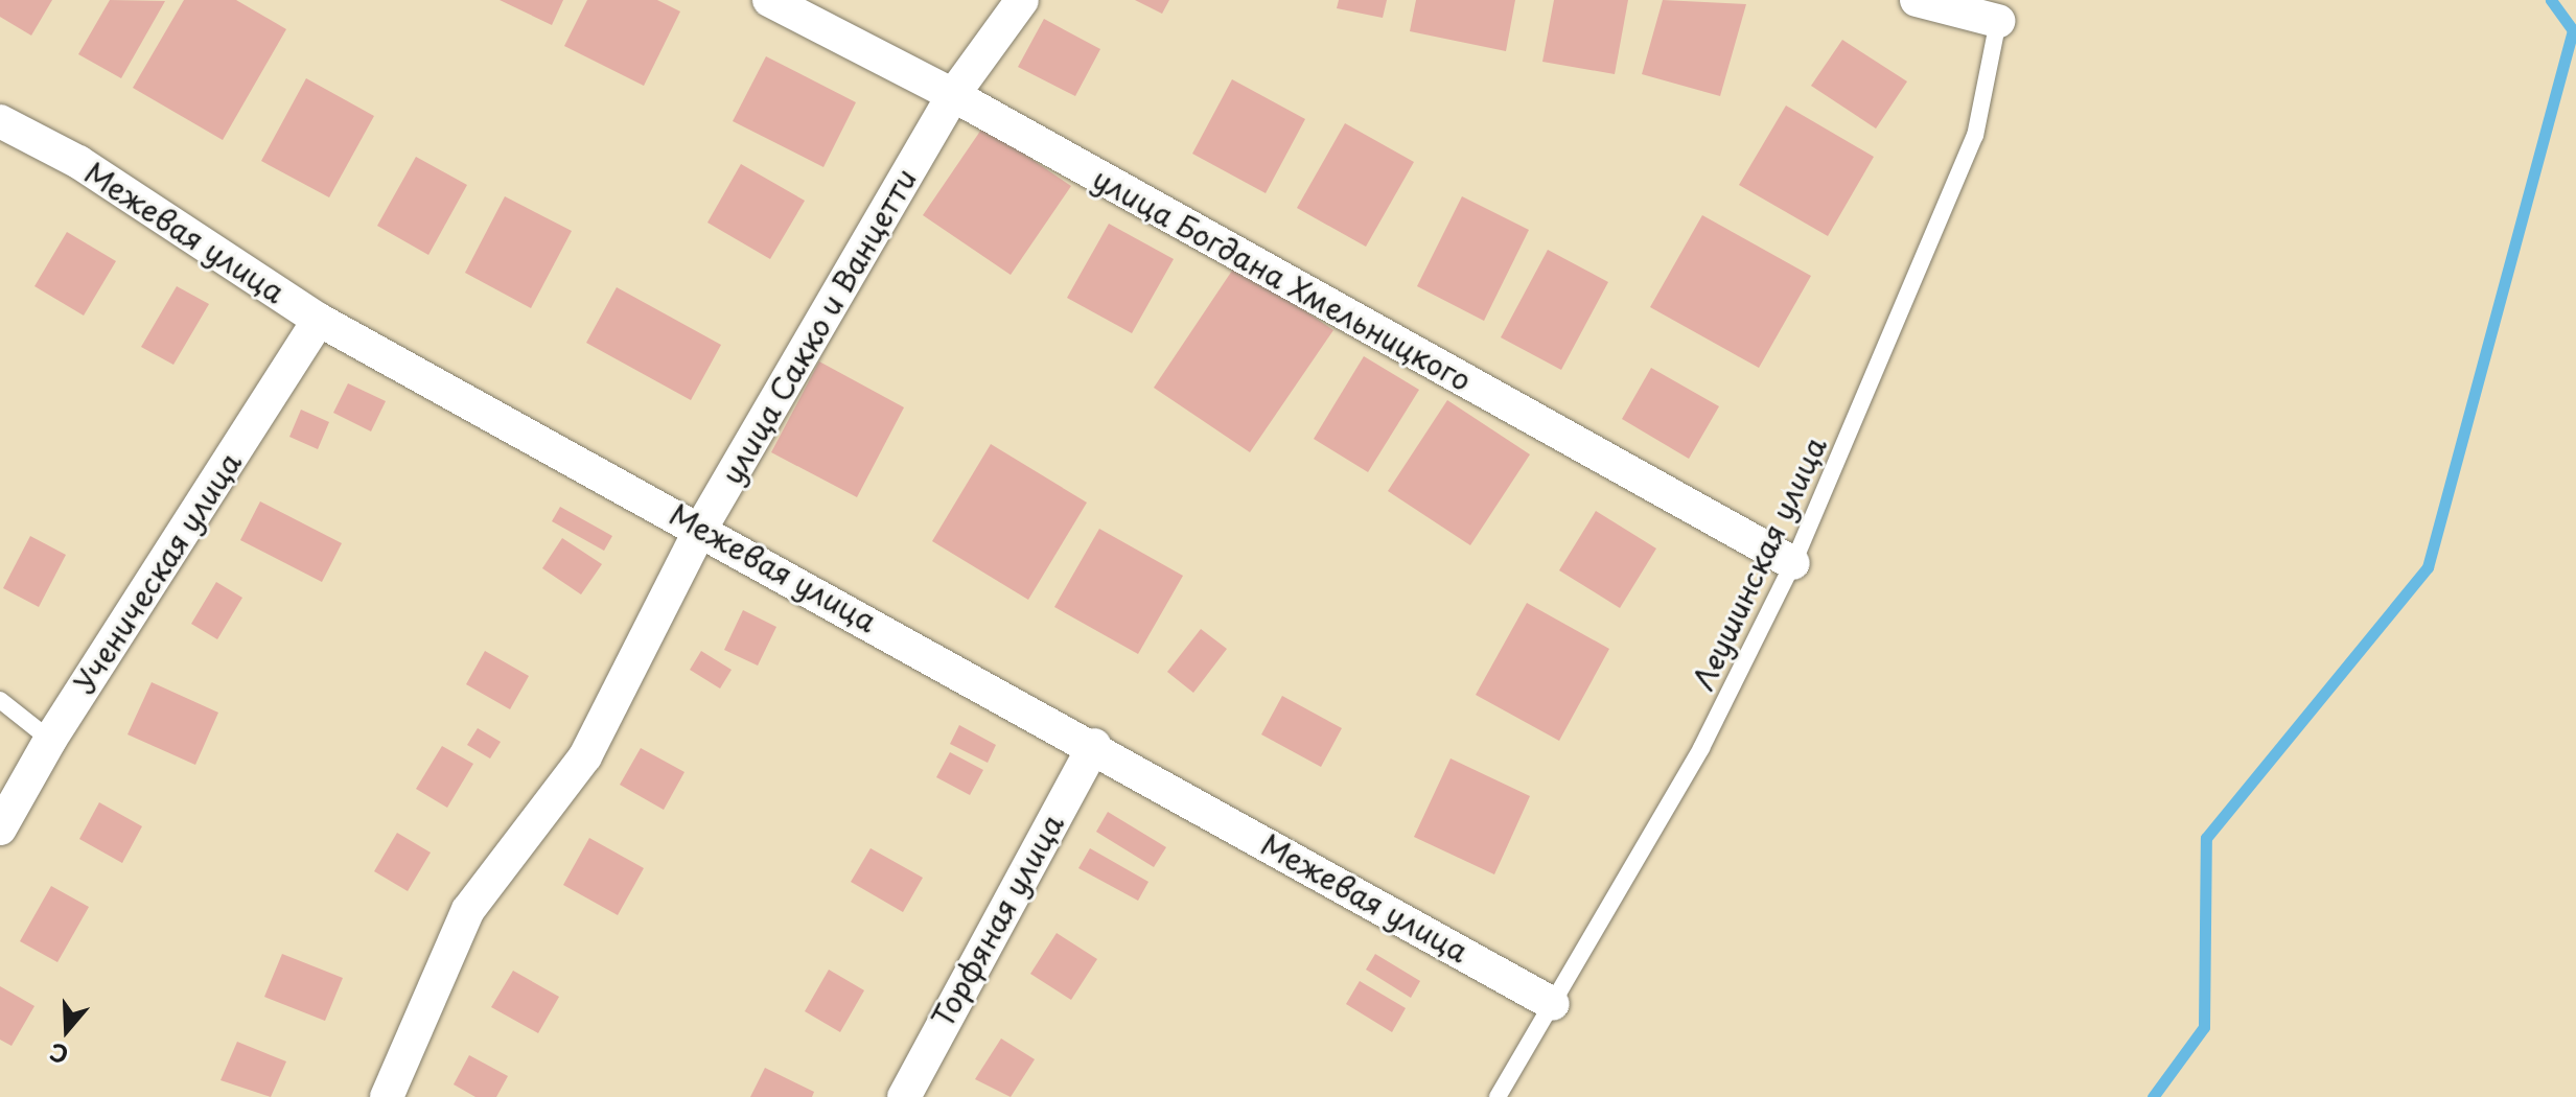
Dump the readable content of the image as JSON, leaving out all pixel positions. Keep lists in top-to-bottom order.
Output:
{
  "streets": {
    "street": [
      "Межевая улица",
      "улица Богдана Хмельницкого",
      "улица Сакко и Ванцетти",
      "Ученическая улица",
      "Торфяная улица"
    ],
    "lane": ["Леушинская улица"]
  },
  "crossings": [
    ["Межевая улица", "улица Сакко и Ванцетти"],
    ["Межевая улица", "Леушинская улица"],
    ["Межевая улица", "Ученическая улица"],
    ["Межевая улица", "Торфяная улица"],
    ["улица Богдана Хмельницкого", "улица Сакко и Ванцетти"],
    ["улица Богдана Хмельницкого", "Леушинская улица"]
  ],
  "north": "bottom"
}
